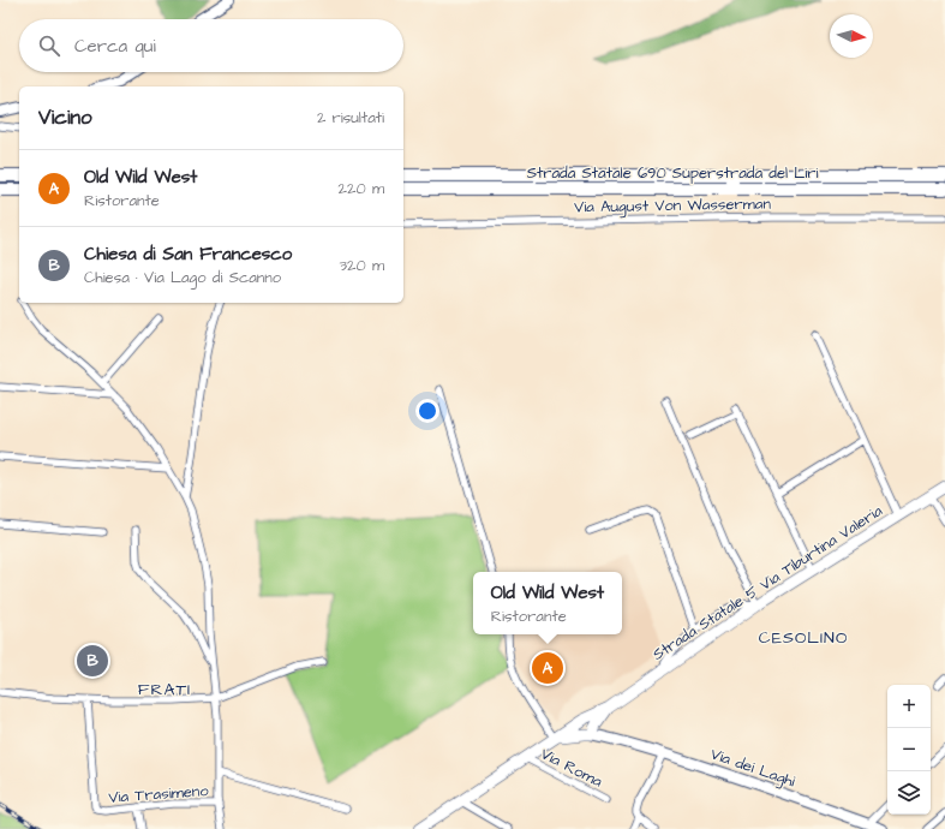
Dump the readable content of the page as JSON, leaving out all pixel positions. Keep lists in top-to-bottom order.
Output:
{
  "streets": {
    "highway": ["Strada Statale 690 Superstrada del Liri"],
    "main road": ["Strada Statale 5 Via Tiburtina Valeria"],
    "street": [
      "Via August Von Wasserman",
      "Via Roma",
      "Via dei Laghi",
      "Via Trasimeno"
    ]
  },
  "crossings": [
    ["Strada Statale 5 Via Tiburtina Valeria", "Via Roma"],
    ["Strada Statale 5 Via Tiburtina Valeria", "Via dei Laghi"]
  ],
  "districts": ["CESOLINO", "FRATI"],
  "north": "right",
  "page": {
    "search": "Cerca qui",
    "heading": ["Vicino", "2 risultati"],
    "list": [
      {
        "mark": "A",
        "name": "Old Wild West",
        "note": "Ristorante",
        "value": "220 m"
      },
      {
        "mark": "B",
        "name": "Chiesa di San Francesco",
        "note": "Chiesa · Via Lago di Scanno",
        "value": "320 m"
      }
    ],
    "popup": ["Old Wild West", "Ristorante"],
    "pins": ["B", "A"],
    "map_buttons": ["+", "−"]
  }
}
